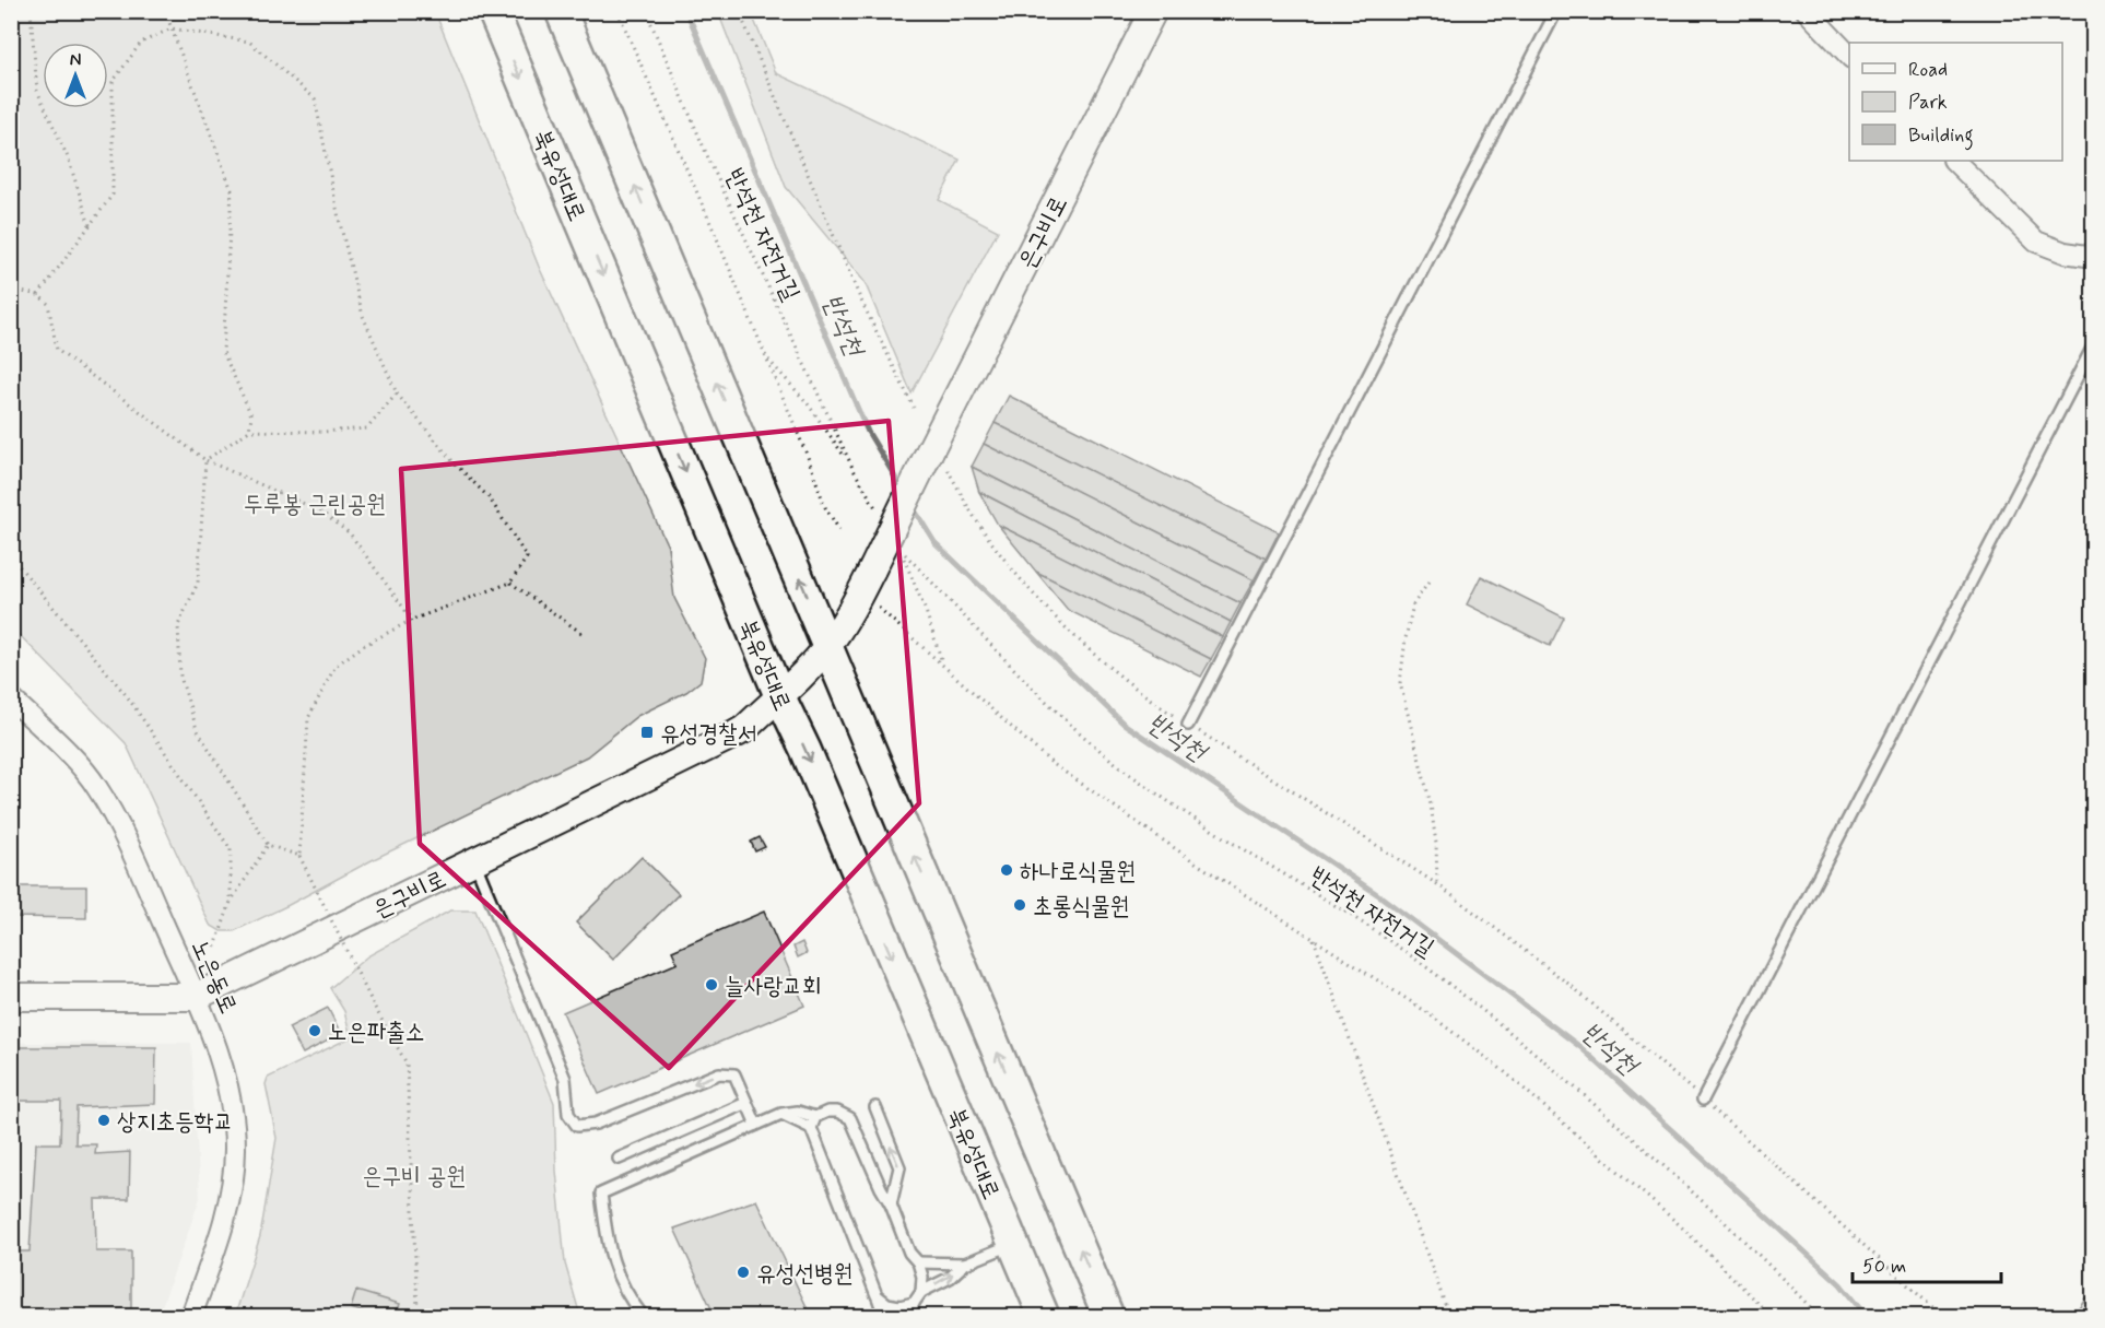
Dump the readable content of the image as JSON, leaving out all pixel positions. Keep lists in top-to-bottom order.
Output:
{
  "streets": {
    "main road": ["북유성대로"],
    "street": ["은구비로", "노은동로"],
    "path": ["반석천 자전거길"]
  },
  "crossings": [
    ["북유성대로", "은구비로"],
    ["은구비로", "노은동로"]
  ],
  "water": ["반석천"],
  "parks": ["두루봉 근린공원", "은구비 공원"],
  "places": {
    "transit": ["유성경찰서"],
    "other": [
      "하나로식물원",
      "초롱식물원",
      "늘사랑교회",
      "노은파출소",
      "상지초등학교",
      "유성선병원"
    ]
  },
  "legend": ["Road", "Park", "Building"],
  "scale_bar": "50 m",
  "north": "top"
}
